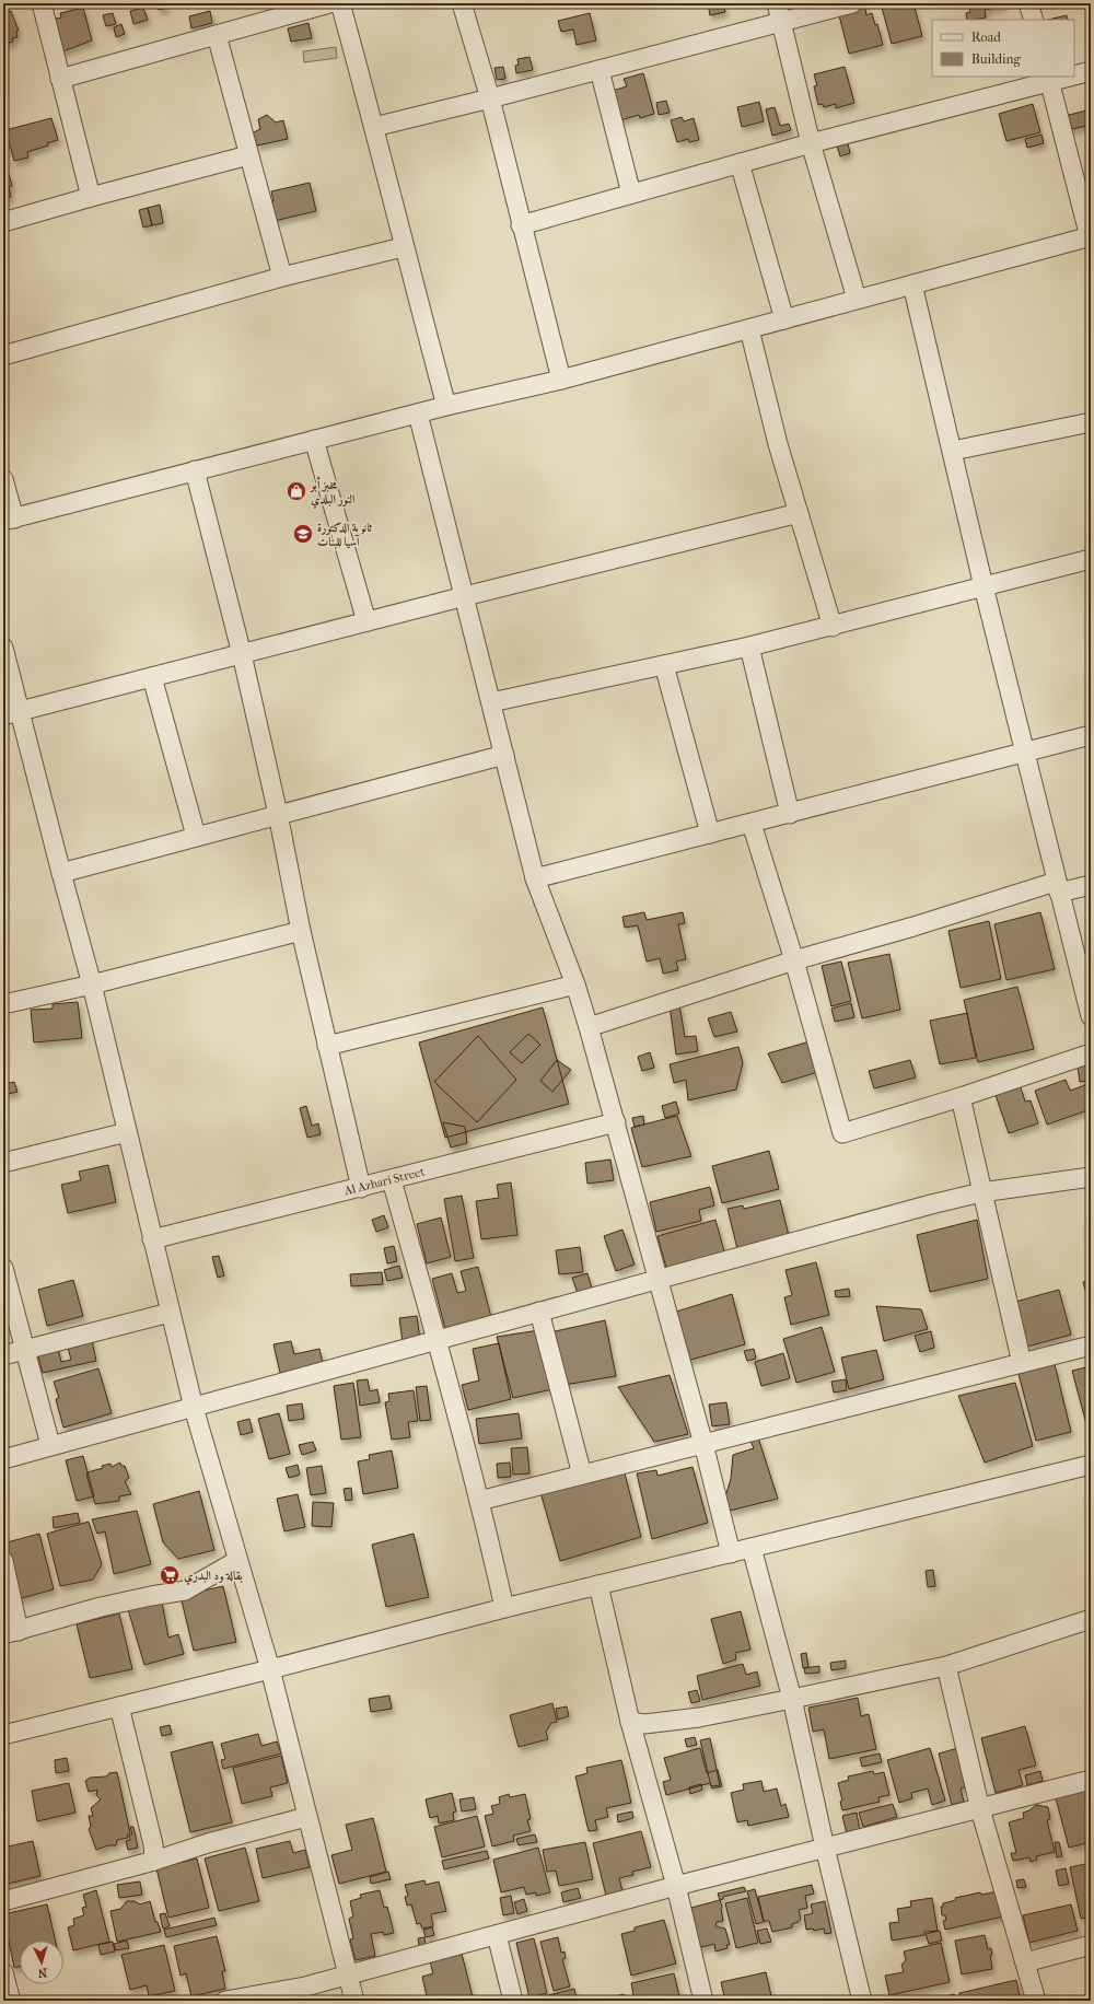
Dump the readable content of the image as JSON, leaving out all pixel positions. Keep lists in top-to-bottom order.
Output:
{
  "streets": {
    "street": ["Al Azhari Street"]
  },
  "places": {
    "shop": ["مخبز أبو النور البلدي"],
    "school or university": ["ثانوية الدكتورة آسيا للبنات"],
    "supermarket": ["بقالة ود البدري"]
  },
  "legend": ["Road", "Building"],
  "north": "bottom"
}
